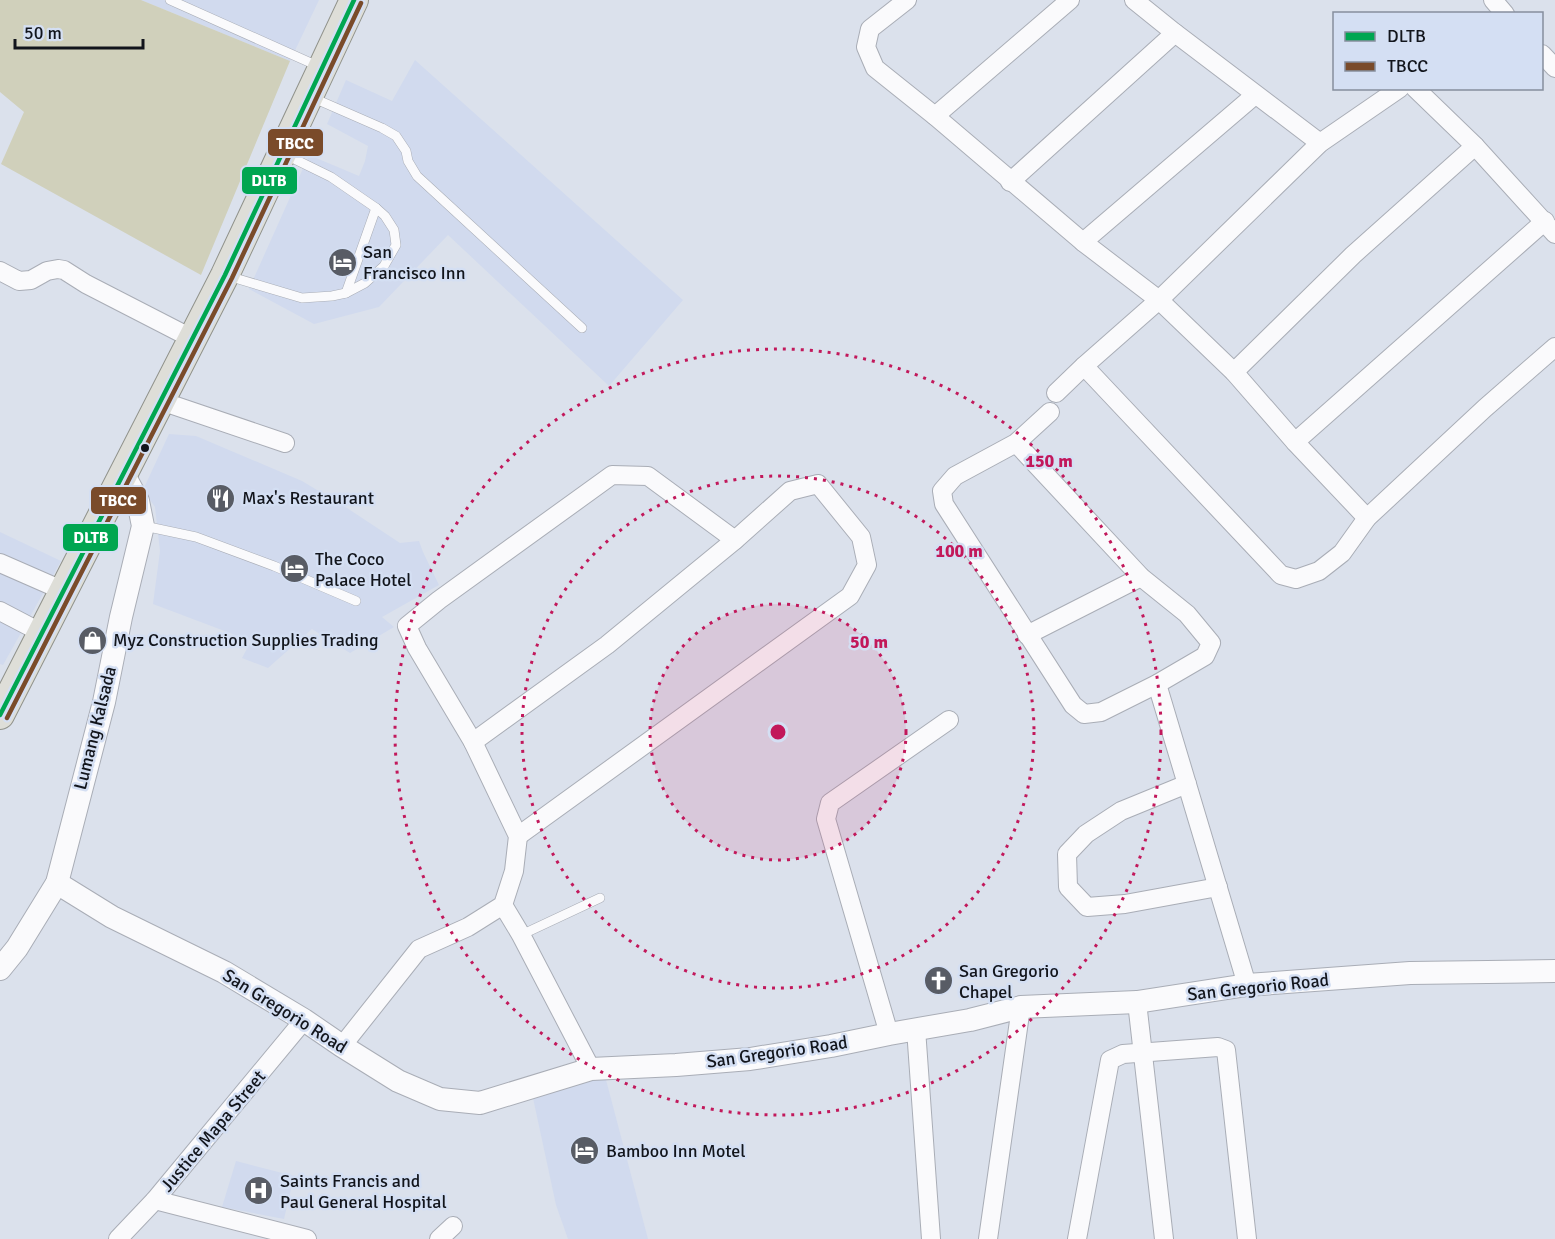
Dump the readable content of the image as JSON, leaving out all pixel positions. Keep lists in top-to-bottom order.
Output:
{
  "streets": {
    "street": ["Lumang Kalsada", "San Gregorio Road", "Justice Mapa Street"]
  },
  "crossings": [
    ["Lumang Kalsada", "San Gregorio Road"],
    ["San Gregorio Road", "Justice Mapa Street"]
  ],
  "places": {
    "hotel": ["San Francisco Inn", "The Coco Palace Hotel", "Bamboo Inn Motel"],
    "restaurant": ["Max's Restaurant"],
    "shop": ["Myz Construction Supplies Trading"],
    "church": ["San Gregorio Chapel"],
    "hospital": ["Saints Francis and Paul General Hospital"]
  },
  "lines": ["transit line DLTB", "transit line TBCC"],
  "legend": ["DLTB", "TBCC"],
  "scale_bar": "50 m",
  "rings": ["150 m", "100 m", "50 m"]
}
